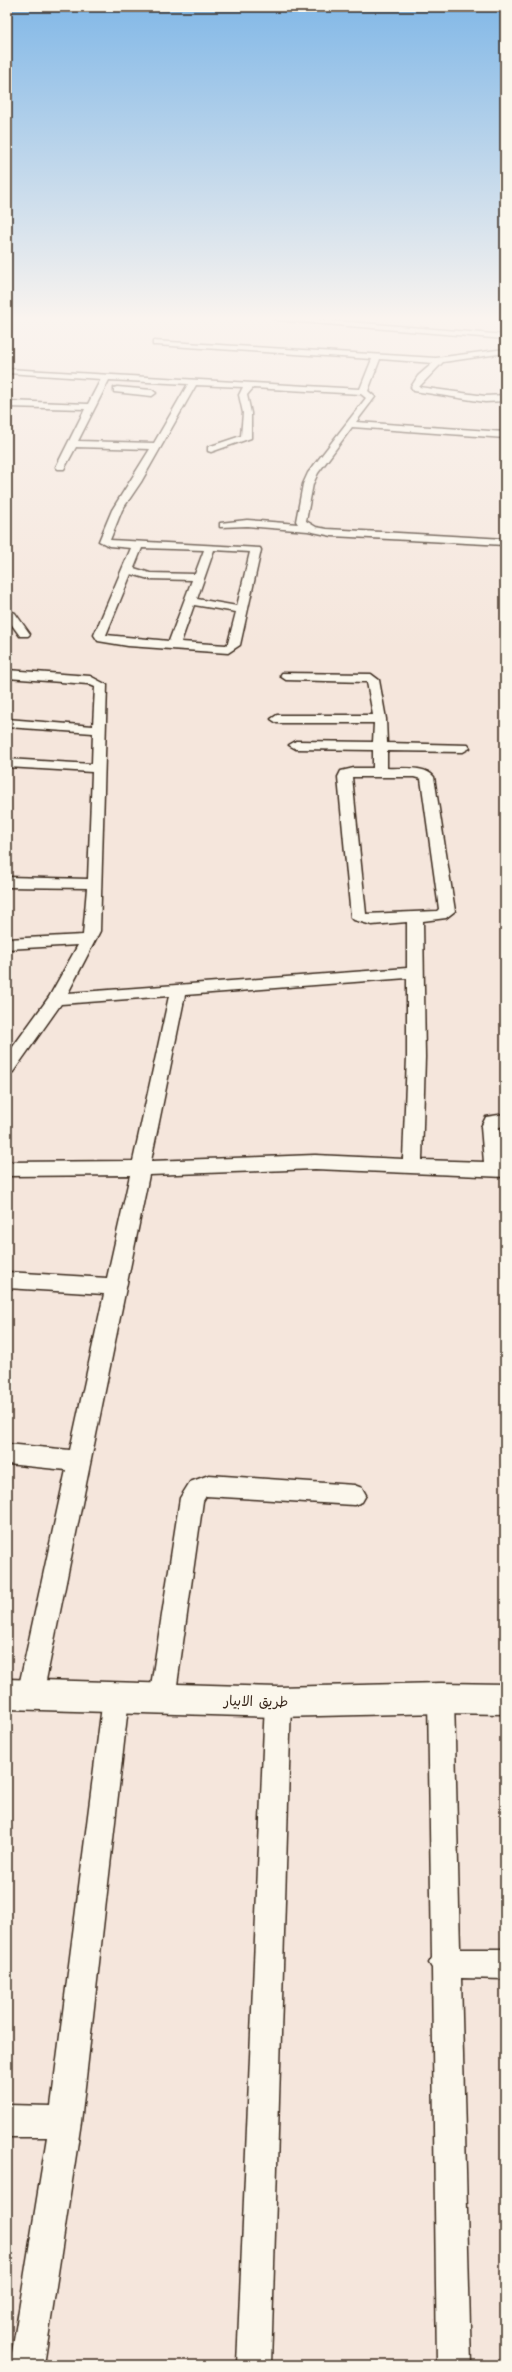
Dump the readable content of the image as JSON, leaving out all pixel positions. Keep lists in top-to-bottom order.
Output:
{
  "streets": {
    "main road": ["طريق الابيار"]
  }
}
